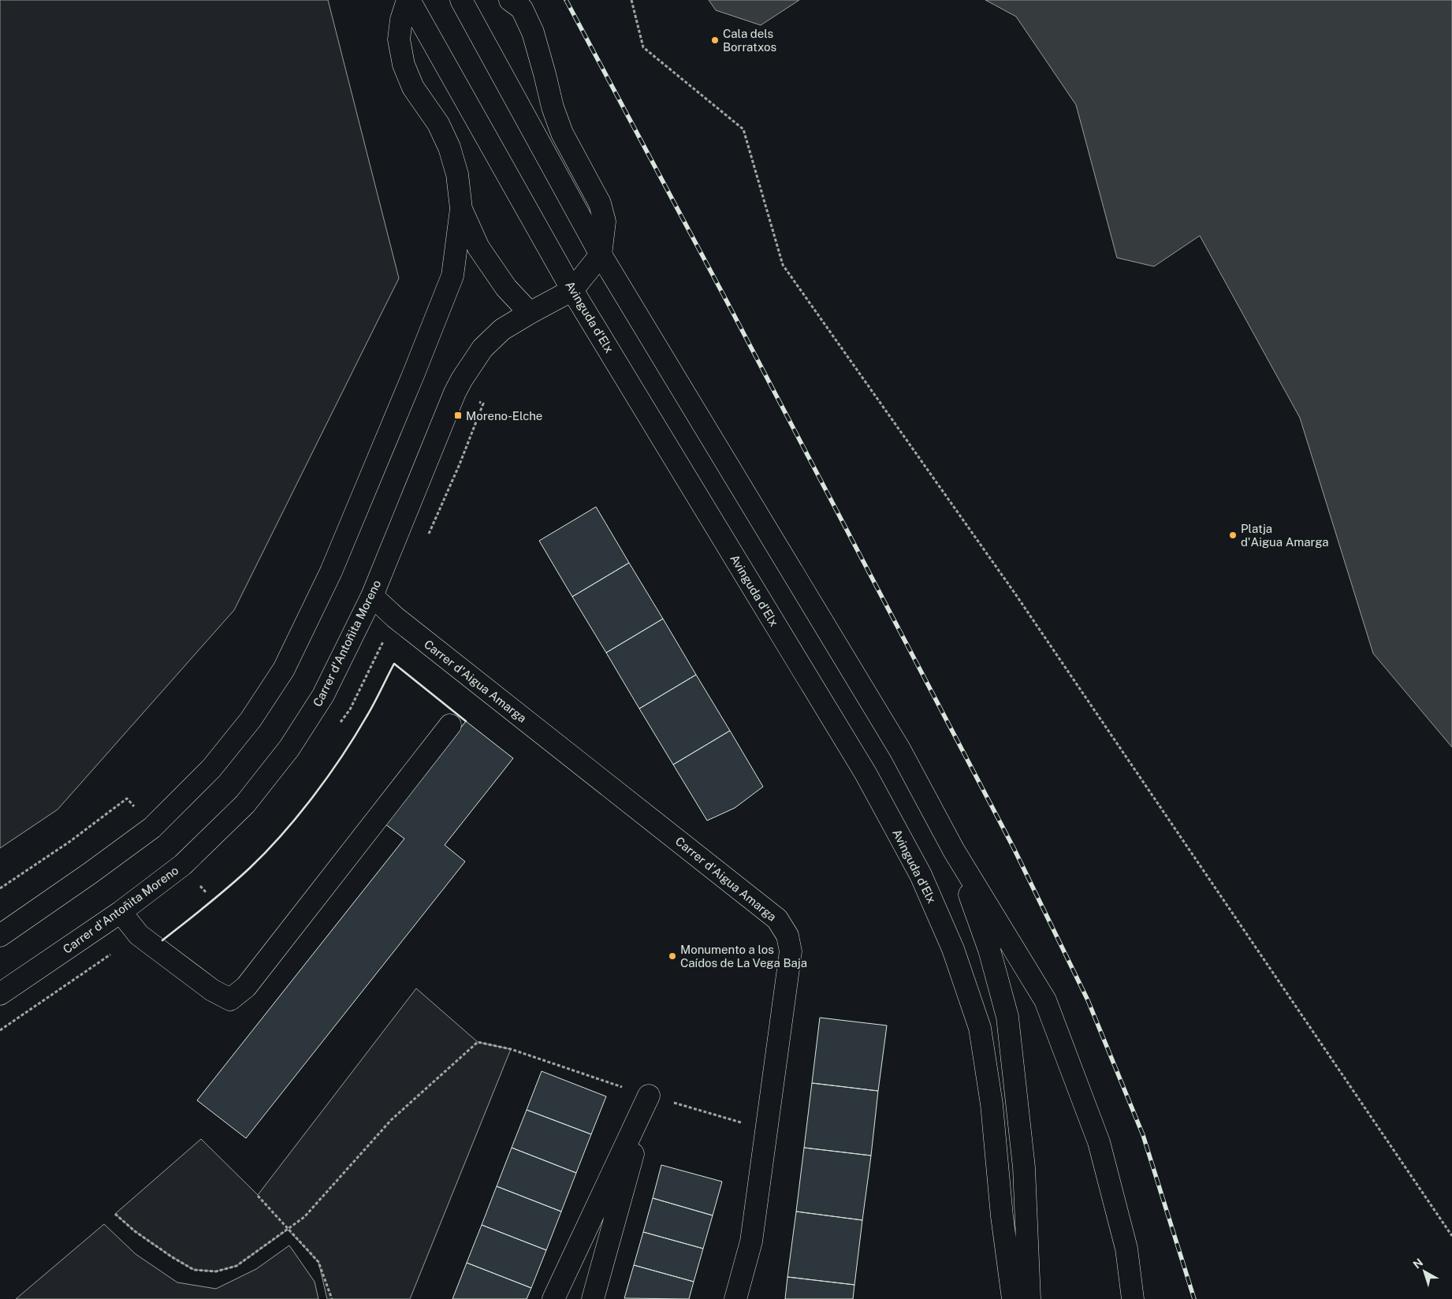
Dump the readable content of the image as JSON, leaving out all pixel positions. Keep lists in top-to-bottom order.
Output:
{
  "streets": {
    "main road": ["Avinguda d'Elx", "Carrer d'Antoñita Moreno", "Carrer d'Aigua Amarga"]
  },
  "crossings": [
    ["Avinguda d'Elx", "Carrer d'Antoñita Moreno"],
    ["Carrer d'Antoñita Moreno", "Carrer d'Aigua Amarga"]
  ],
  "places": {
    "other": ["Cala dels Borratxos", "Platja d'Aigua Amarga", "Monumento a los Caídos de La Vega Baja"],
    "transit": ["Moreno-Elche"]
  },
  "north": "top left"
}
